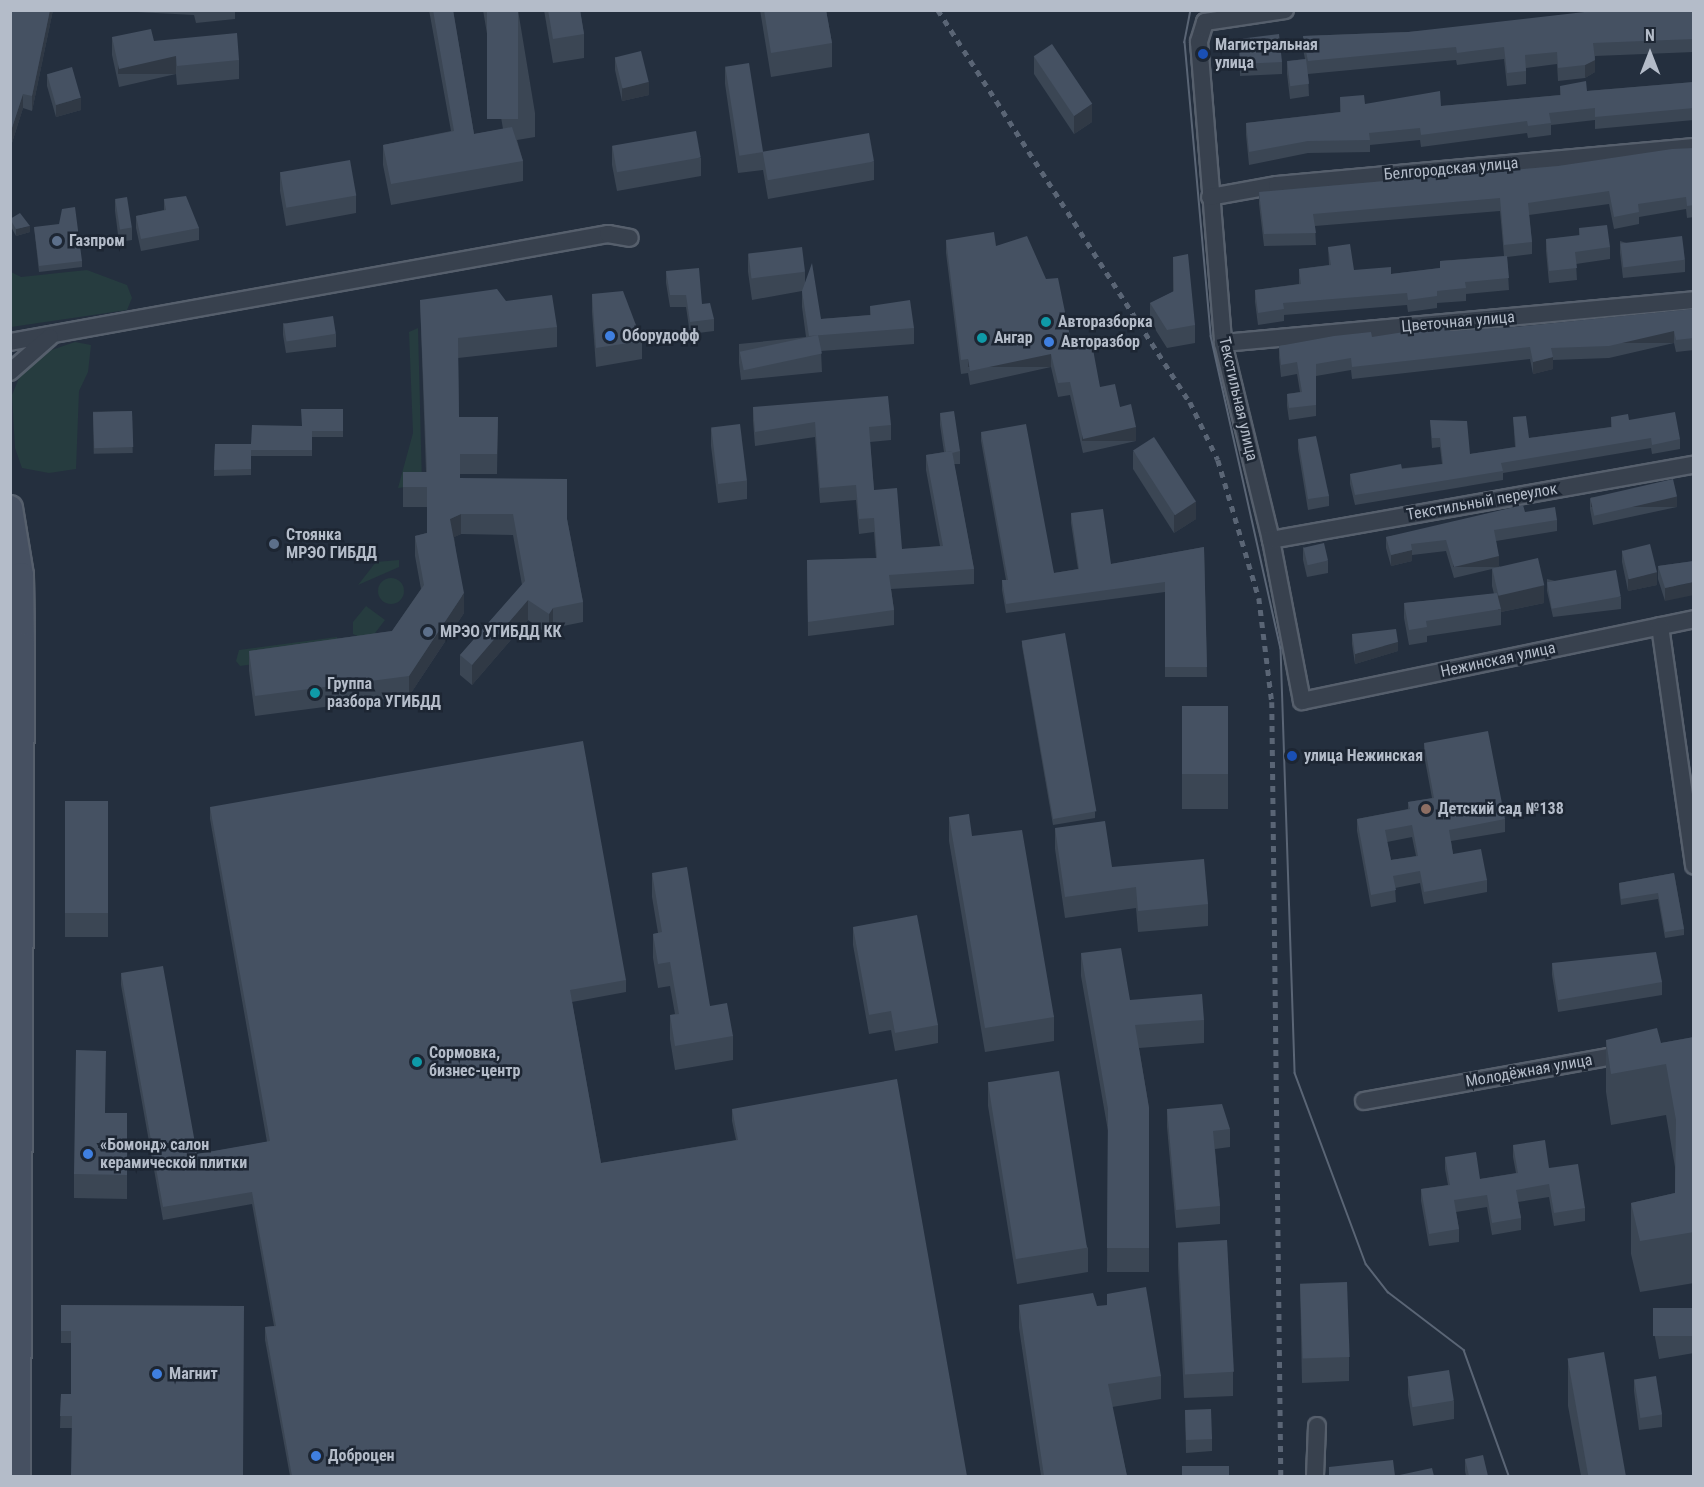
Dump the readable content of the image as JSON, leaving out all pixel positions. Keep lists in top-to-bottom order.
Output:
{
  "streets": {
    "street": [
      "Белгородская улица",
      "Цветочная улица",
      "Текстильная улица",
      "Текстильный переулок",
      "Нежинская улица",
      "Молодёжная улица"
    ]
  },
  "crossings": [
    ["Белгородская улица", "Текстильная улица"],
    ["Цветочная улица", "Текстильная улица"],
    ["Текстильная улица", "Текстильный переулок"],
    ["Текстильная улица", "Нежинская улица"]
  ],
  "places": [
    "Магистральная улица",
    "Газпром",
    "Авторазборка",
    "Оборудофф",
    "Ангар",
    "Авторазбор",
    "Стоянка МРЭО ГИБДД",
    "МРЭО УГИБДД КК",
    "Группа разбора УГИБДД",
    "улица Нежинская",
    "Детский сад №138",
    "Сормовка, бизнес-центр",
    "«Бомонд» салон керамической плитки",
    "Магнит",
    "Доброцен"
  ],
  "north": "top"
}
